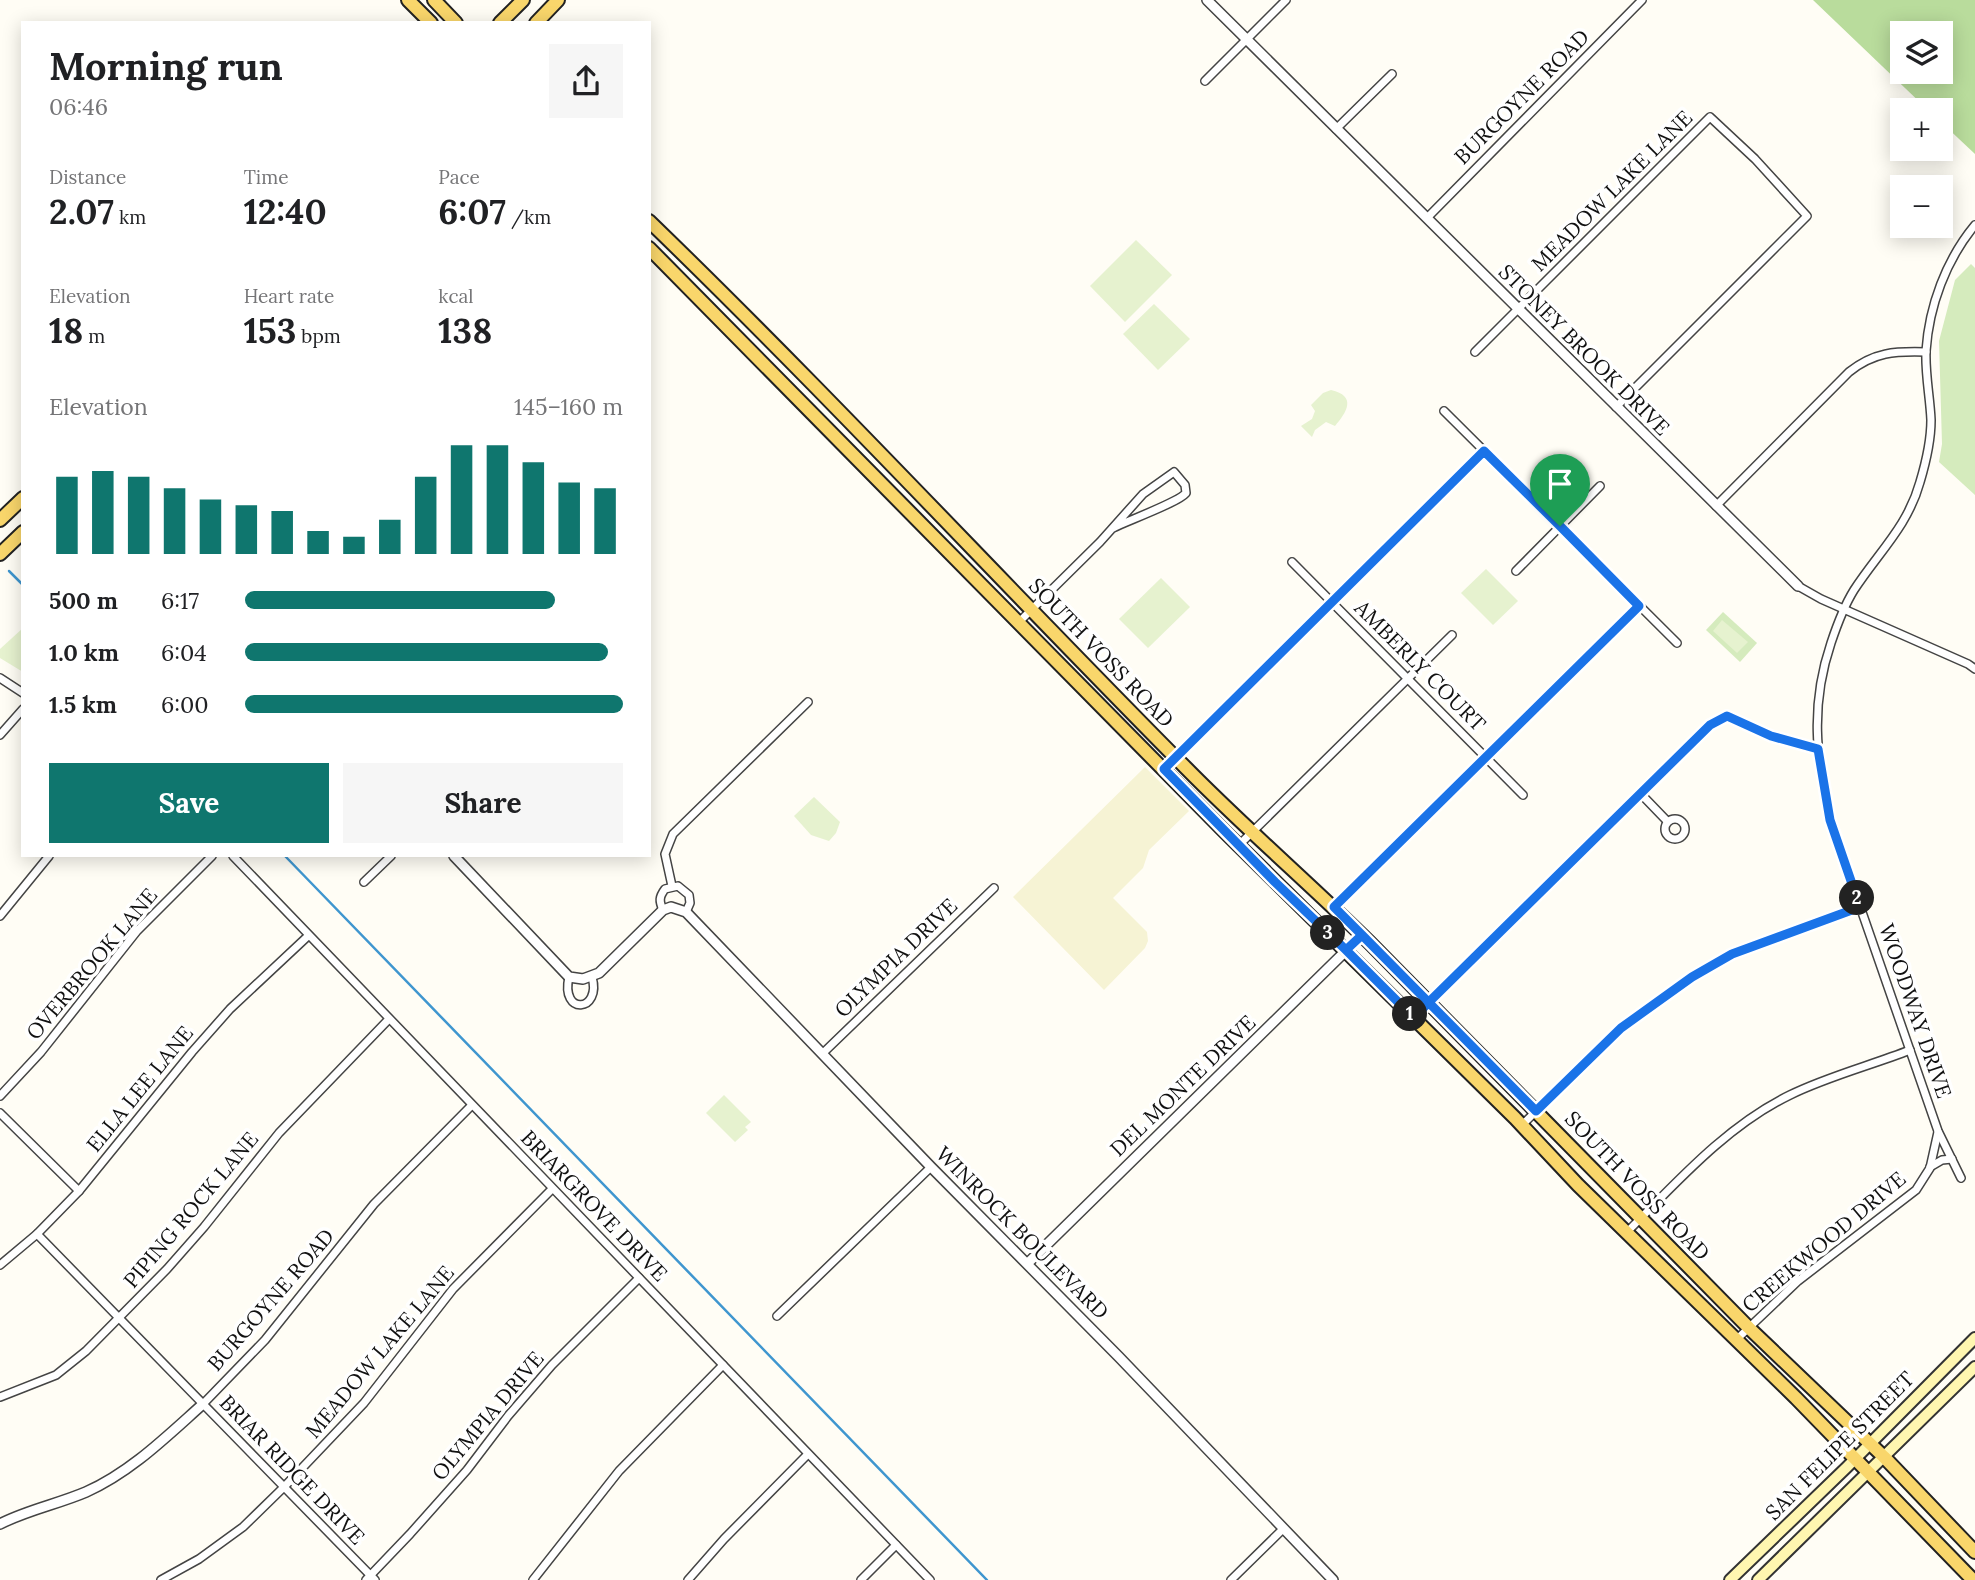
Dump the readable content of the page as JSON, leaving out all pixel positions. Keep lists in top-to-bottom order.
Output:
{
  "streets": {
    "main road": ["SOUTH VOSS ROAD", "SAN FELIPE STREET"],
    "street": [
      "BURGOYNE ROAD",
      "MEADOW LAKE LANE",
      "STONEY BROOK DRIVE",
      "AMBERLY COURT",
      "OLYMPIA DRIVE",
      "OVERBROOK LANE",
      "WOODWAY DRIVE",
      "DEL MONTE DRIVE",
      "ELLA LEE LANE",
      "BRIARGROVE DRIVE",
      "PIPING ROCK LANE",
      "WINROCK BOULEVARD",
      "CREEKWOOD DRIVE",
      "BRIAR RIDGE DRIVE"
    ]
  },
  "crossings": [
    ["BURGOYNE ROAD", "STONEY BROOK DRIVE"],
    ["BURGOYNE ROAD", "BRIARGROVE DRIVE"],
    ["BURGOYNE ROAD", "BRIAR RIDGE DRIVE"],
    ["MEADOW LAKE LANE", "STONEY BROOK DRIVE"],
    ["MEADOW LAKE LANE", "BRIARGROVE DRIVE"],
    ["MEADOW LAKE LANE", "BRIAR RIDGE DRIVE"],
    ["STONEY BROOK DRIVE", "WOODWAY DRIVE"],
    ["SOUTH VOSS ROAD", "DEL MONTE DRIVE"],
    ["SOUTH VOSS ROAD", "CREEKWOOD DRIVE"],
    ["SOUTH VOSS ROAD", "SAN FELIPE STREET"],
    ["OLYMPIA DRIVE", "BRIARGROVE DRIVE"],
    ["OLYMPIA DRIVE", "WINROCK BOULEVARD"],
    ["OLYMPIA DRIVE", "BRIAR RIDGE DRIVE"],
    ["WOODWAY DRIVE", "CREEKWOOD DRIVE"],
    ["DEL MONTE DRIVE", "WINROCK BOULEVARD"],
    ["ELLA LEE LANE", "BRIARGROVE DRIVE"],
    ["ELLA LEE LANE", "BRIAR RIDGE DRIVE"],
    ["BRIARGROVE DRIVE", "PIPING ROCK LANE"],
    ["PIPING ROCK LANE", "BRIAR RIDGE DRIVE"]
  ],
  "page": {
    "map_buttons": ["+", "−"],
    "heading": ["Morning run", "06:46"],
    "stats": [
      ["Distance", "2.07 km"],
      ["Time", "12:40"],
      ["Pace", "6:07 /km"],
      ["Elevation", "18 m"],
      ["Heart rate", "153 bpm"],
      ["kcal", "138"]
    ],
    "chart": ["Elevation", "145–160 m"],
    "list": [
      {
        "name": "500 m",
        "note": "6:17"
      },
      {
        "name": "1.0 km",
        "note": "6:04"
      },
      {
        "name": "1.5 km",
        "note": "6:00"
      }
    ],
    "buttons": ["Save", "Share"],
    "pins": ["2", "3", "1"]
  }
}
